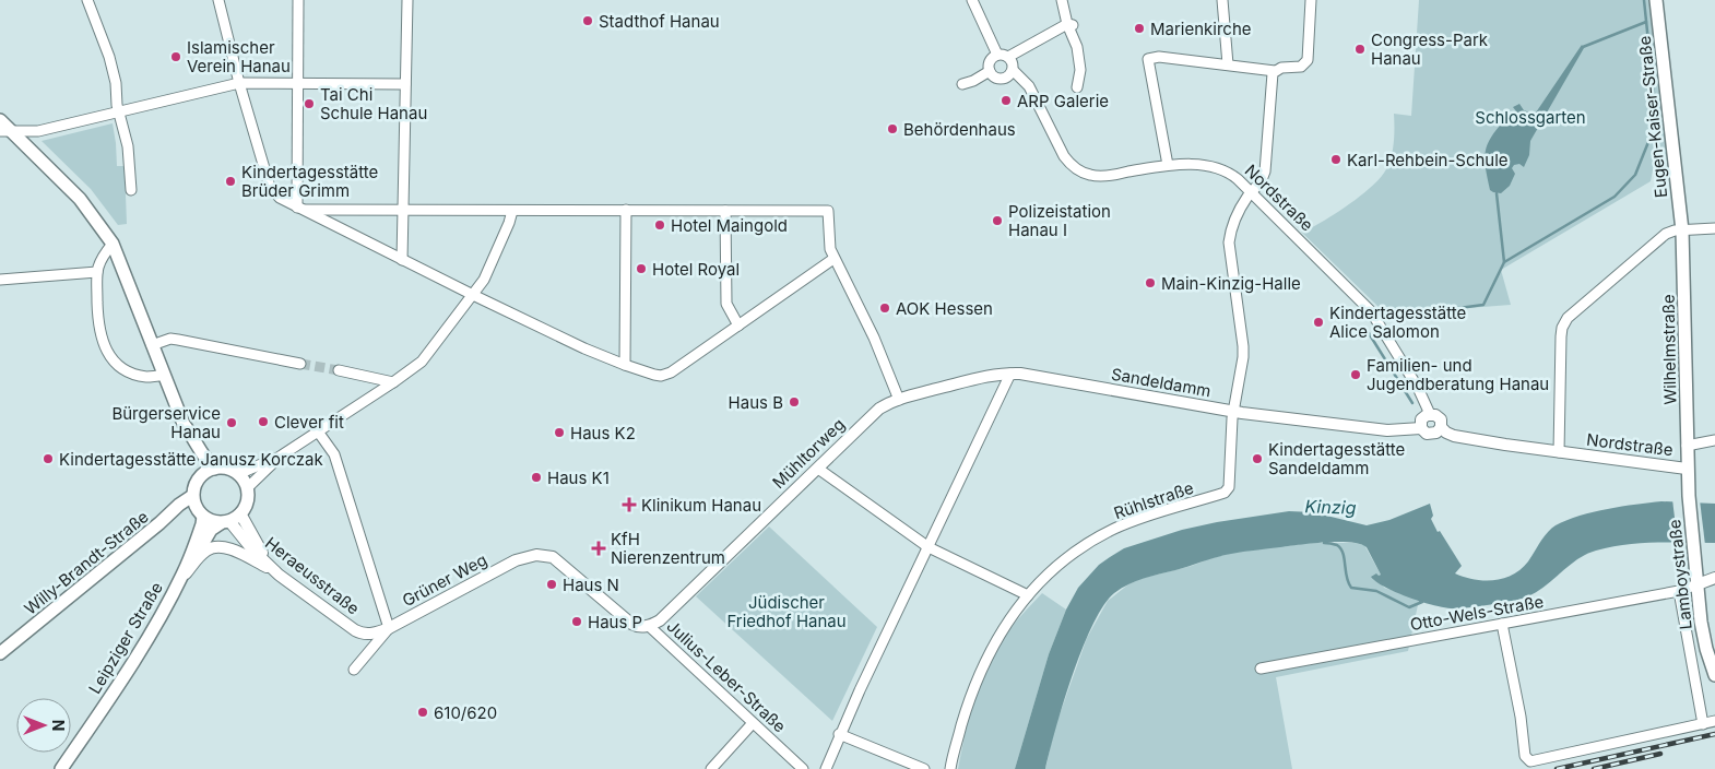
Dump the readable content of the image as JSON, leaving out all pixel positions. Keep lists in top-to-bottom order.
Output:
{
  "streets": {
    "main road": [
      "Eugen-Kaiser-Straße",
      "Wilhelmstraße",
      "Willy-Brandt-Straße",
      "Lamboystraße",
      "Leipziger Straße"
    ],
    "street": [
      "Nordstraße",
      "Sandeldamm",
      "Mühltorweg",
      "Rühlstraße",
      "Heraeusstraße",
      "Grüner Weg",
      "Otto-Wels-Straße",
      "Julius-Leber-Straße"
    ]
  },
  "crossings": [
    ["Eugen-Kaiser-Straße", "Wilhelmstraße"],
    ["Nordstraße", "Wilhelmstraße"],
    ["Nordstraße", "Sandeldamm"],
    ["Nordstraße", "Lamboystraße"],
    ["Wilhelmstraße", "Lamboystraße"],
    ["Sandeldamm", "Mühltorweg"],
    ["Sandeldamm", "Rühlstraße"],
    ["Mühltorweg", "Julius-Leber-Straße"],
    ["Willy-Brandt-Straße", "Heraeusstraße"],
    ["Willy-Brandt-Straße", "Leipziger Straße"],
    ["Lamboystraße", "Otto-Wels-Straße"],
    ["Heraeusstraße", "Grüner Weg"],
    ["Heraeusstraße", "Leipziger Straße"],
    ["Grüner Weg", "Julius-Leber-Straße"]
  ],
  "water": ["Kinzig"],
  "parks": ["Schlossgarten", "Jüdischer Friedhof Hanau"],
  "places": {
    "other": [
      "Stadthof Hanau",
      "Marienkirche",
      "Congress-Park Hanau",
      "Islamischer Verein Hanau",
      "ARP Galerie",
      "Tai Chi Schule Hanau",
      "Behördenhaus",
      "Karl-Rehbein-Schule",
      "Kindertagesstätte Brüder Grimm",
      "Polizeistation Hanau I",
      "Hotel Maingold",
      "Hotel Royal",
      "Main-Kinzig-Halle",
      "AOK Hessen",
      "Kindertagesstätte Alice Salomon",
      "Familien- und Jugendberatung Hanau",
      "Haus B",
      "Clever fit",
      "Bürgerservice Hanau",
      "Haus K2",
      "Kindertagesstätte Janusz Korczak",
      "Kindertagesstätte Sandeldamm",
      "Haus K1",
      "Haus N",
      "Haus P",
      "610/620"
    ],
    "health": ["Klinikum Hanau", "KfH Nierenzentrum"]
  },
  "north": "right"
}
